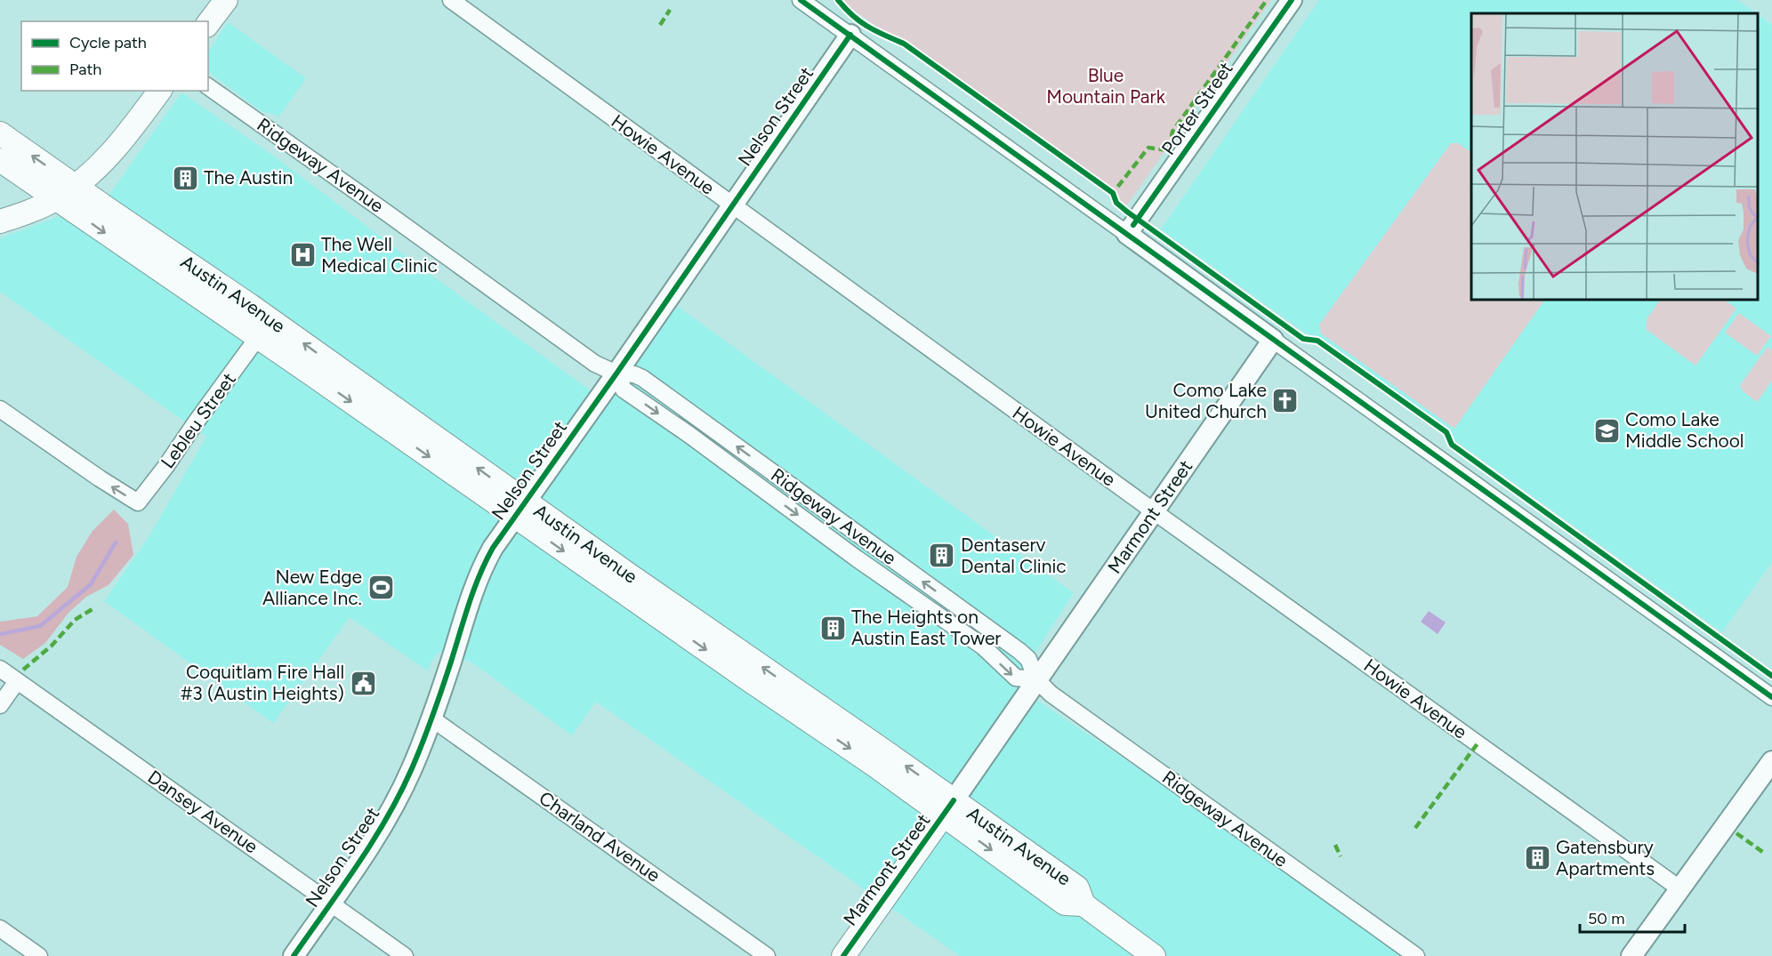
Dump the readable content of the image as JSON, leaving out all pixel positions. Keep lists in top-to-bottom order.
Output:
{
  "streets": {
    "main road": ["Austin Avenue", "Marmont Street"],
    "street": [
      "Porter Street",
      "Nelson Street",
      "Howie Avenue",
      "Ridgeway Avenue",
      "Lebleu Street",
      "Dansey Avenue",
      "Charland Avenue"
    ]
  },
  "crossings": [
    ["Nelson Street", "Howie Avenue"],
    ["Nelson Street", "Ridgeway Avenue"],
    ["Nelson Street", "Austin Avenue"],
    ["Nelson Street", "Dansey Avenue"],
    ["Nelson Street", "Charland Avenue"],
    ["Howie Avenue", "Marmont Street"],
    ["Ridgeway Avenue", "Marmont Street"],
    ["Austin Avenue", "Lebleu Street"],
    ["Austin Avenue", "Marmont Street"]
  ],
  "parks": ["Blue Mountain Park"],
  "places": {
    "building": [
      "The Austin",
      "Dentaserv Dental Clinic",
      "The Heights on Austin East Tower",
      "Gatensbury Apartments"
    ],
    "hospital": ["The Well Medical Clinic"],
    "church": ["Como Lake United Church"],
    "school or university": ["Como Lake Middle School"],
    "sports": ["New Edge Alliance Inc."],
    "public building": ["Coquitlam Fire Hall #3 (Austin Heights)"]
  },
  "legend": ["Cycle path", "Path"],
  "scale_bar": "50 m"
}
